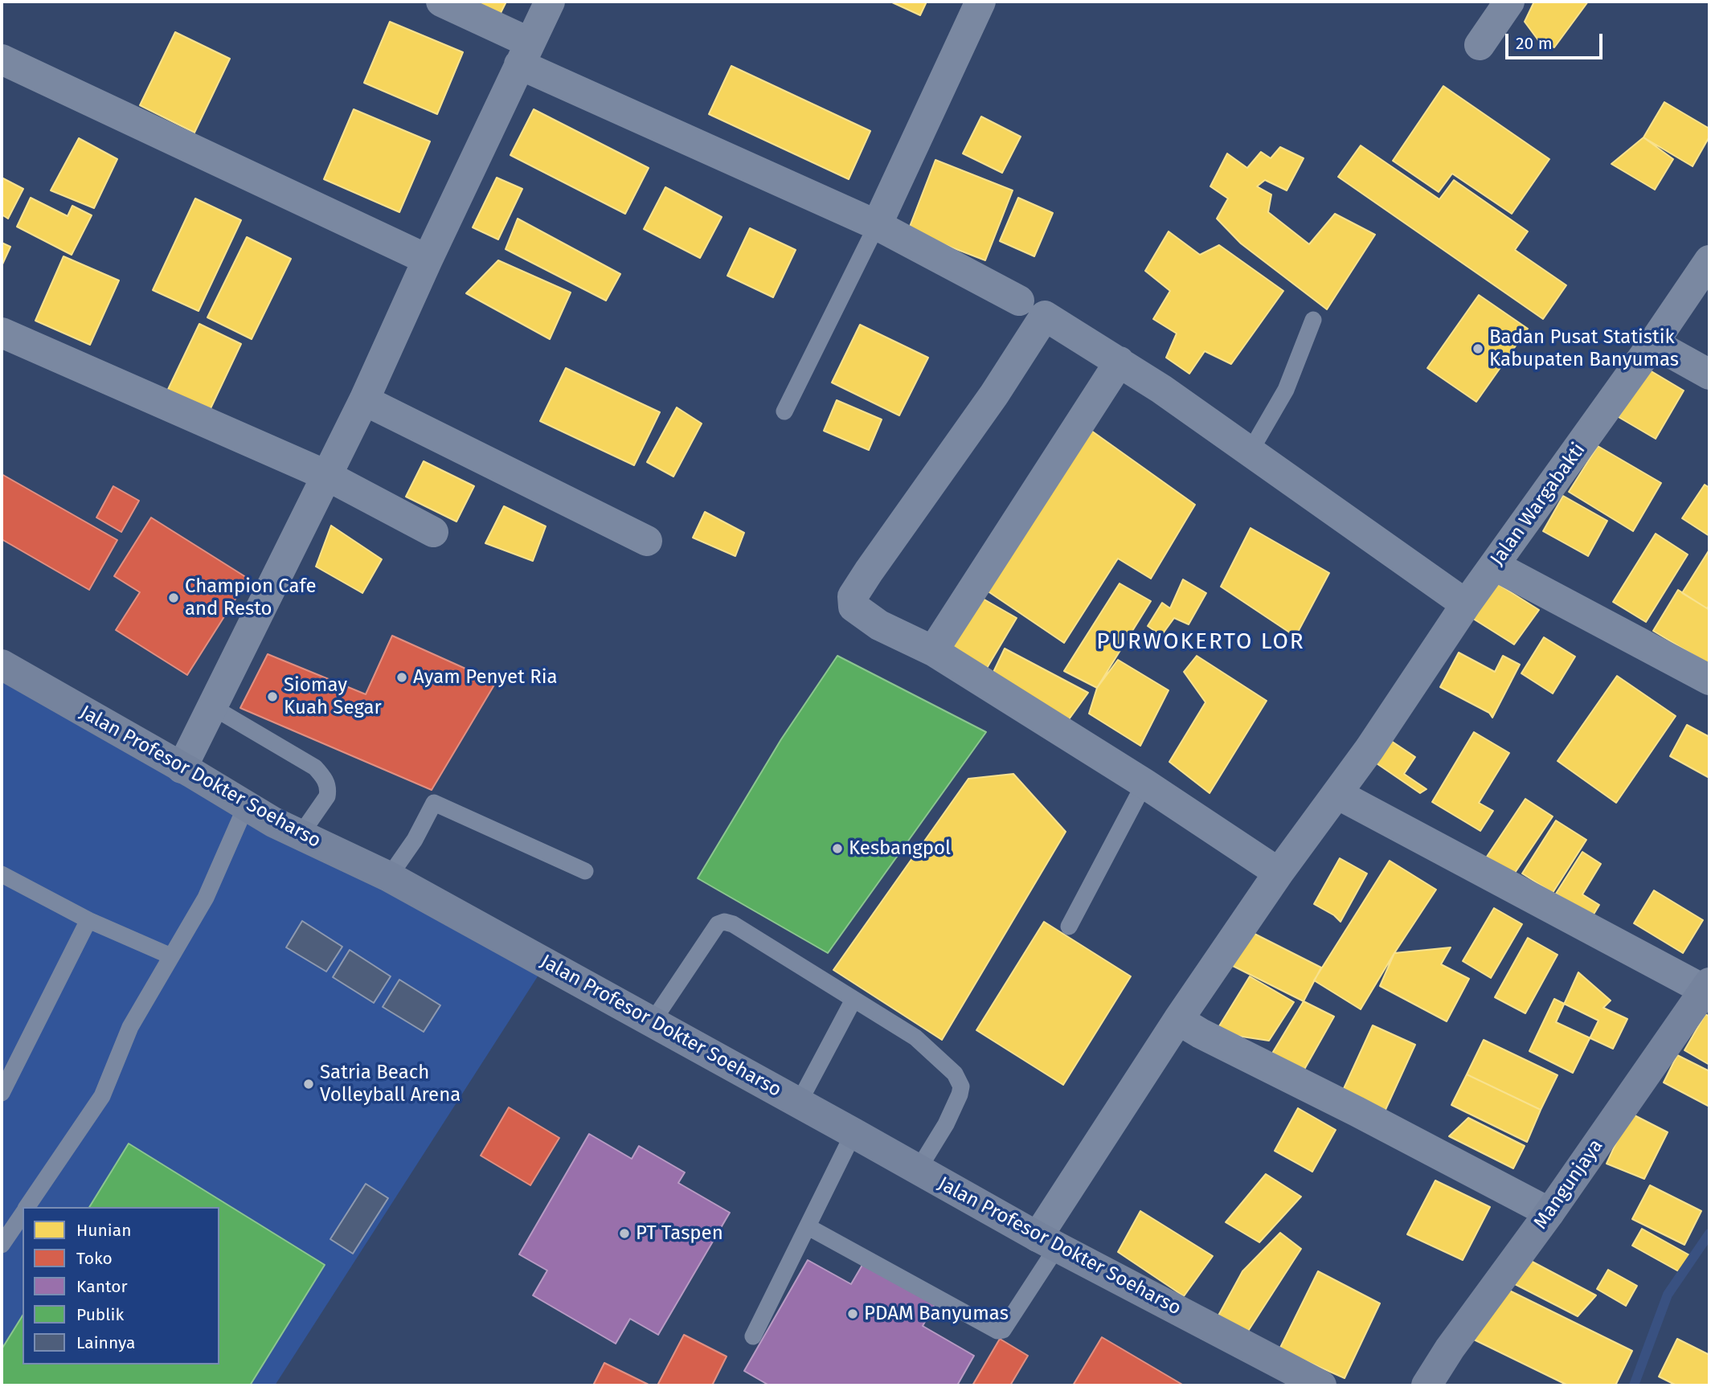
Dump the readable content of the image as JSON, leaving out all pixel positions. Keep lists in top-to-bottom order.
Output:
{
  "streets": {
    "street": ["Jalan Wargabakti", "Jalan Profesor Dokter Soeharso", "Mangunjaya"]
  },
  "crossings": [
    ["Jalan Wargabakti", "Jalan Profesor Dokter Soeharso"]
  ],
  "districts": ["PURWOKERTO LOR"],
  "places": [
    "Badan Pusat Statistik Kabupaten Banyumas",
    "Champion Cafe and Resto",
    "Ayam Penyet Ria",
    "Siomay Kuah Segar",
    "Kesbangpol",
    "Satria Beach Volleyball Arena",
    "PT Taspen",
    "PDAM Banyumas"
  ],
  "legend": [
    "Hunian",
    "Toko",
    "Kantor",
    "Publik",
    "Lainnya"
  ],
  "scale_bar": "20 m"
}
